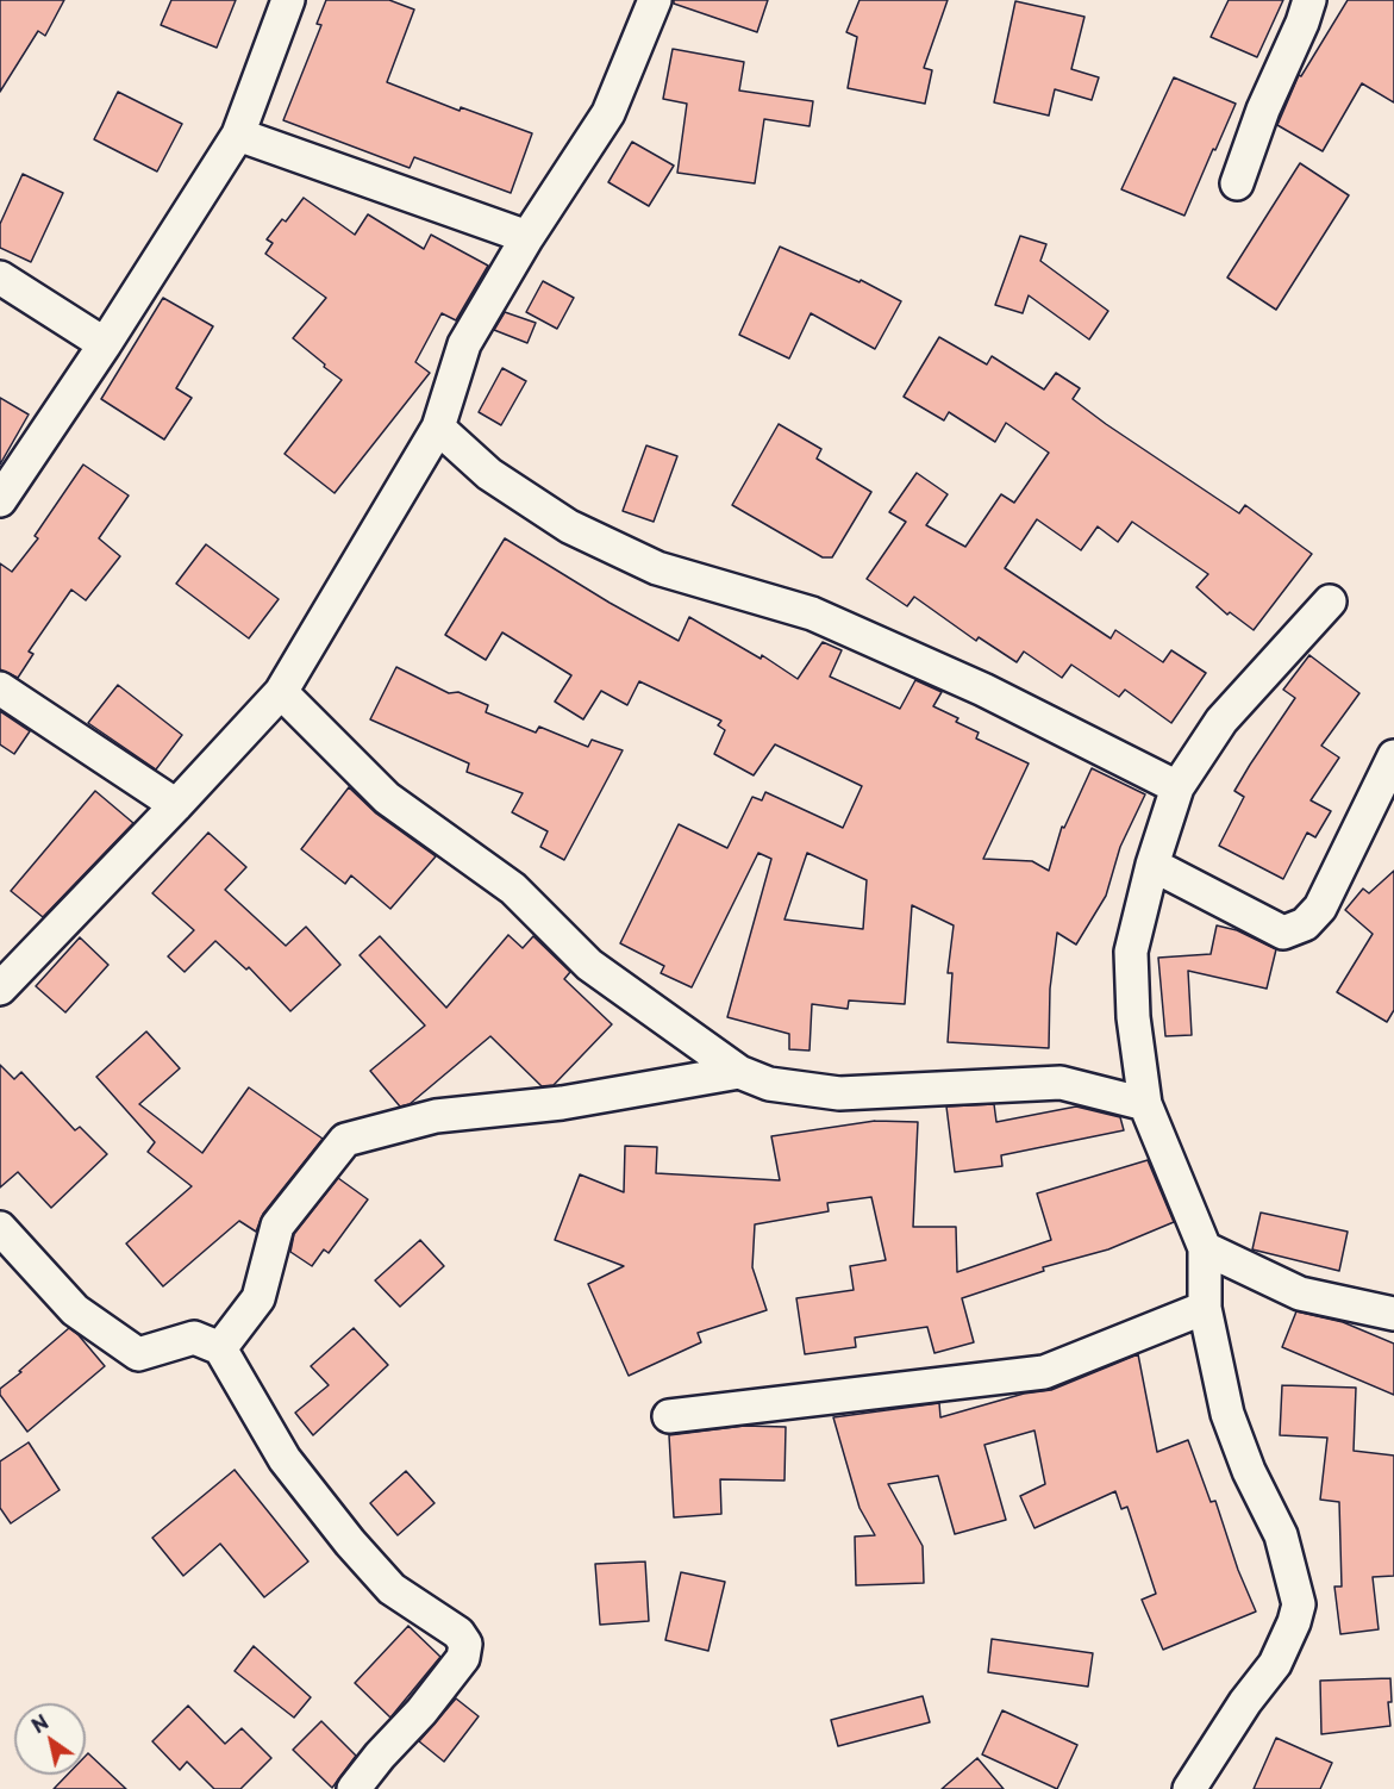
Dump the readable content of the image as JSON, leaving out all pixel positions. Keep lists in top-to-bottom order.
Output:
{
  "north": "top left"
}
